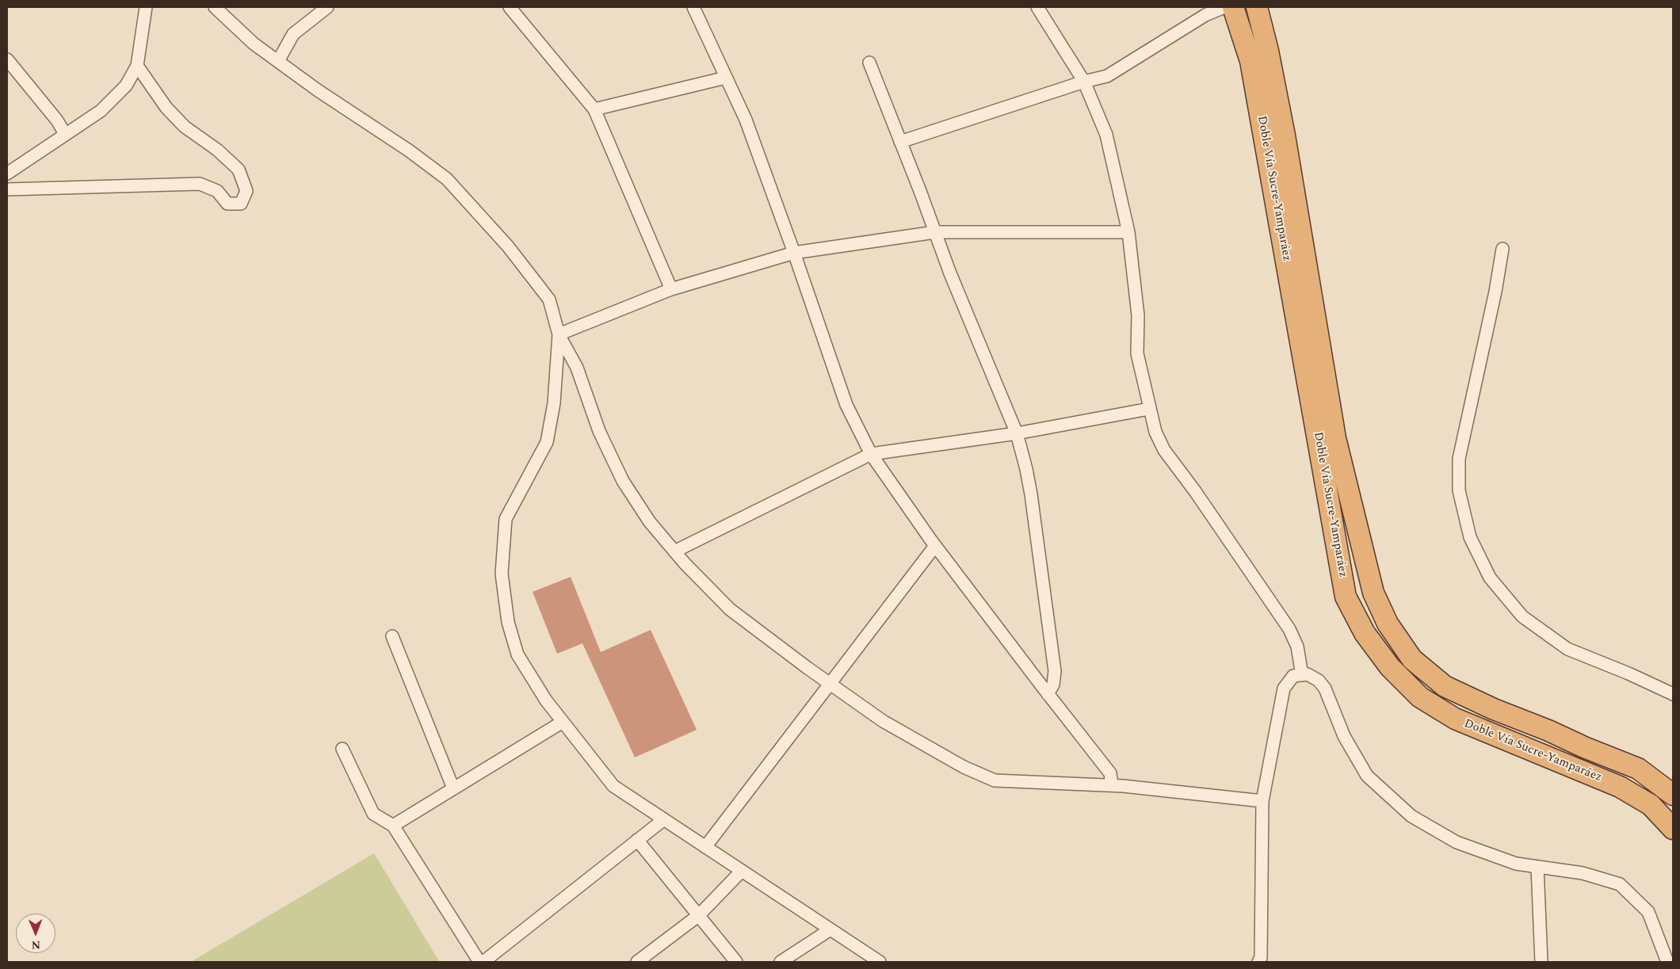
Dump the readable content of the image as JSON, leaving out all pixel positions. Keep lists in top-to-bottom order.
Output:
{
  "streets": {
    "highway": ["Doble Vía Sucre-Yamparáez"]
  },
  "north": "bottom"
}
